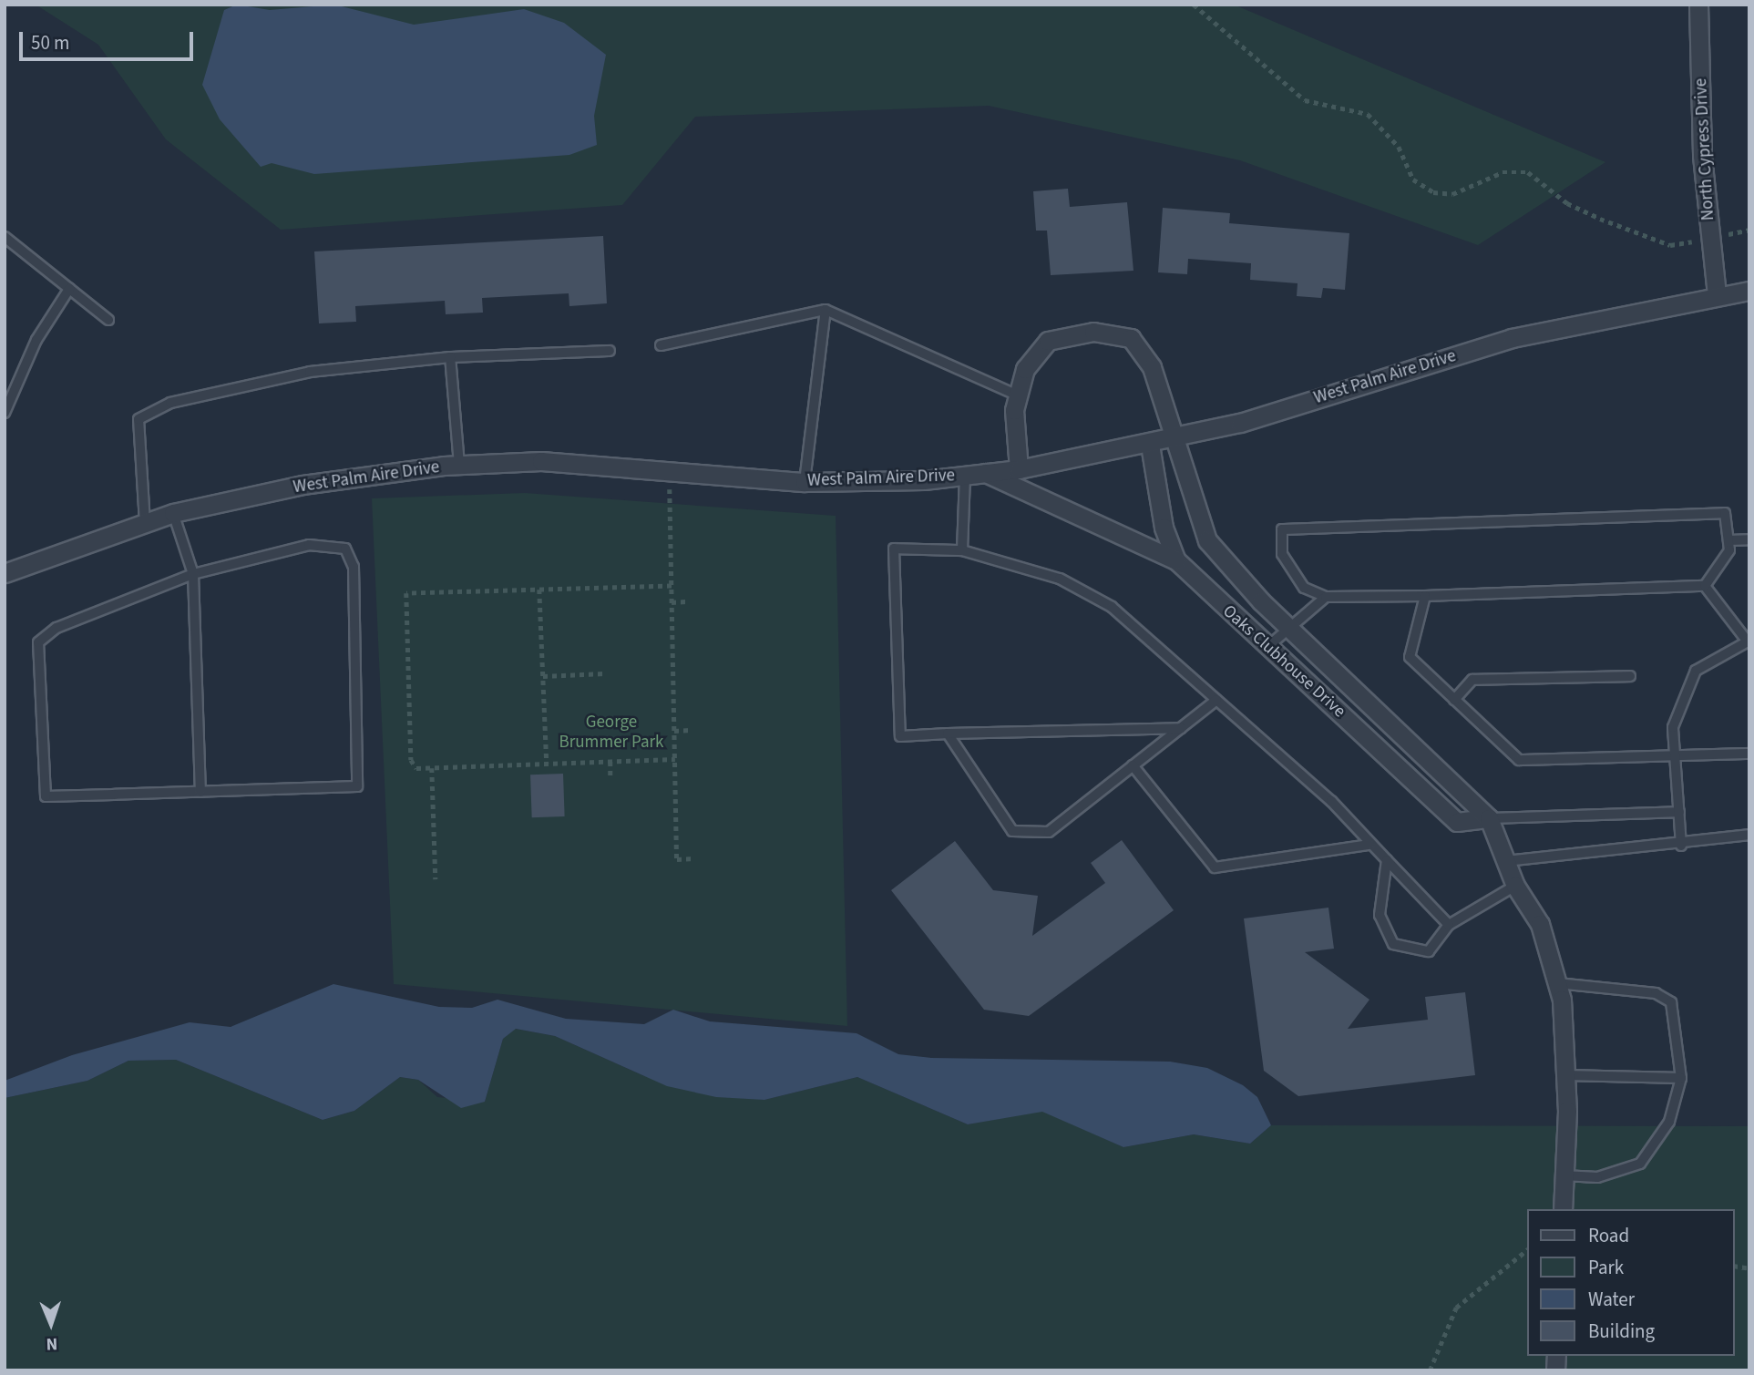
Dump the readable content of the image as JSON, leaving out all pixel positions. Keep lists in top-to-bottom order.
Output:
{
  "streets": {
    "street": ["North Cypress Drive", "West Palm Aire Drive", "Oaks Clubhouse Drive"]
  },
  "crossings": [
    ["North Cypress Drive", "West Palm Aire Drive"],
    ["West Palm Aire Drive", "Oaks Clubhouse Drive"]
  ],
  "parks": ["George Brummer Park"],
  "legend": [
    "Road",
    "Park",
    "Water",
    "Building"
  ],
  "scale_bar": "50 m",
  "north": "bottom"
}
